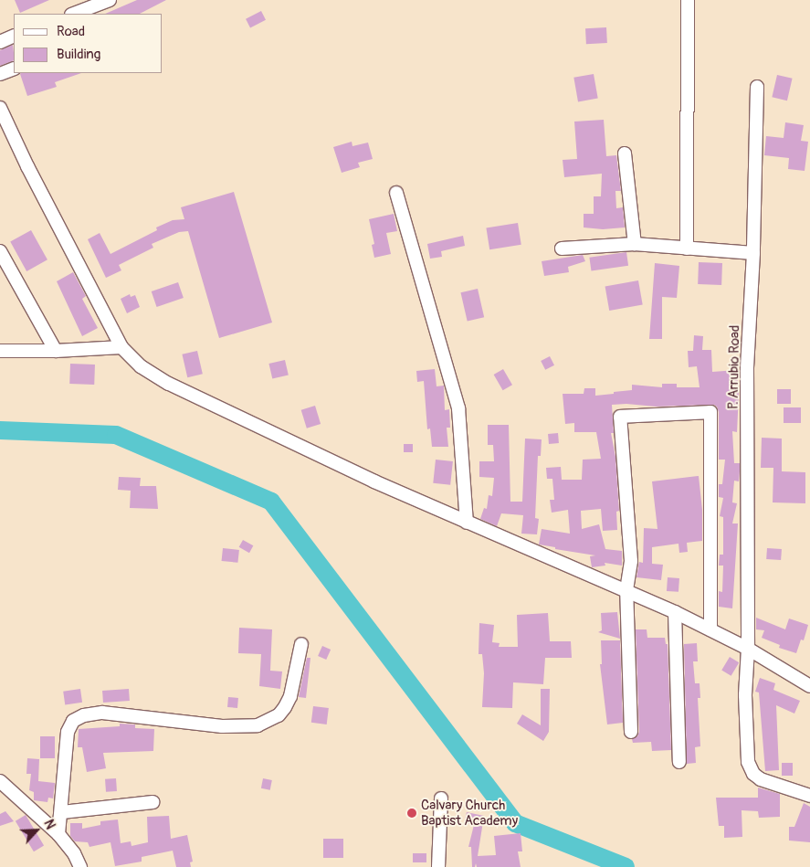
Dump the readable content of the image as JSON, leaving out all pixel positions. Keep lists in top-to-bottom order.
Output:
{
  "streets": {
    "street": ["P. Arrubio Road"]
  },
  "places": ["Calvary Church Baptist Academy"],
  "legend": ["Road", "Building"],
  "north": "top right"
}
